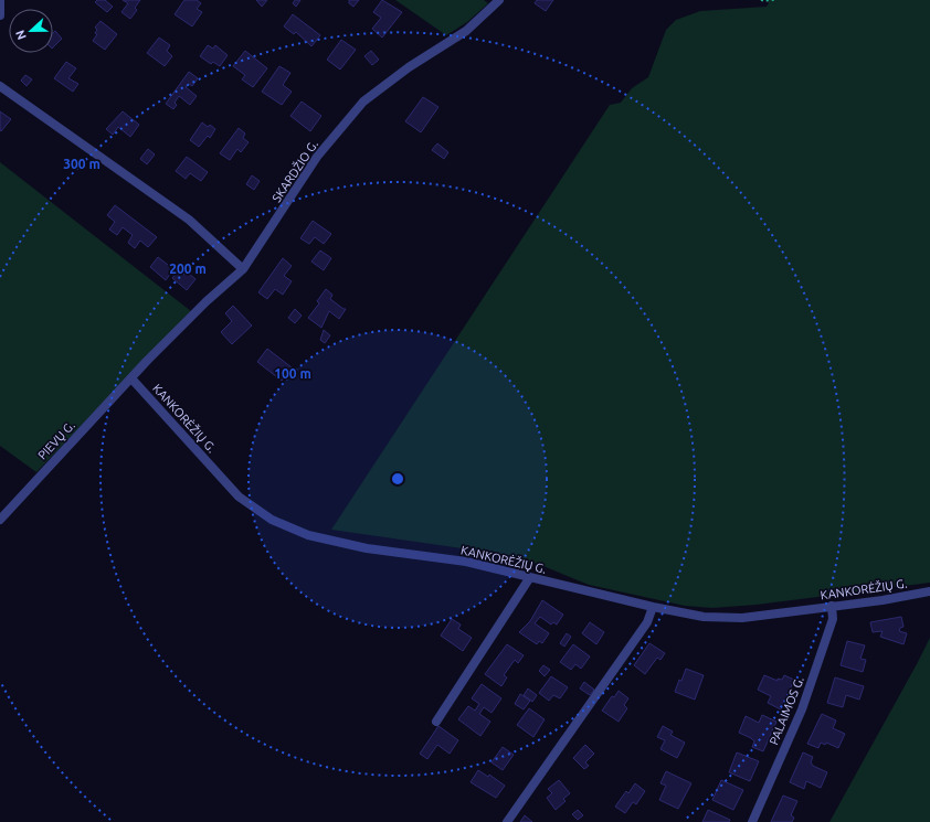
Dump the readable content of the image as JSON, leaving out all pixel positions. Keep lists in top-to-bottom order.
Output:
{
  "streets": {
    "street": [
      "SKARDŽIO G.",
      "KANKORĖŽIŲ G.",
      "PIEVŲ G.",
      "PALAIMOS G."
    ]
  },
  "crossings": [
    ["SKARDŽIO G.", "KANKORĖŽIŲ G."],
    ["SKARDŽIO G.", "PIEVŲ G."],
    ["KANKORĖŽIŲ G.", "PIEVŲ G."],
    ["KANKORĖŽIŲ G.", "PALAIMOS G."]
  ],
  "north": "left",
  "rings": ["300 m", "200 m", "100 m"]
}
